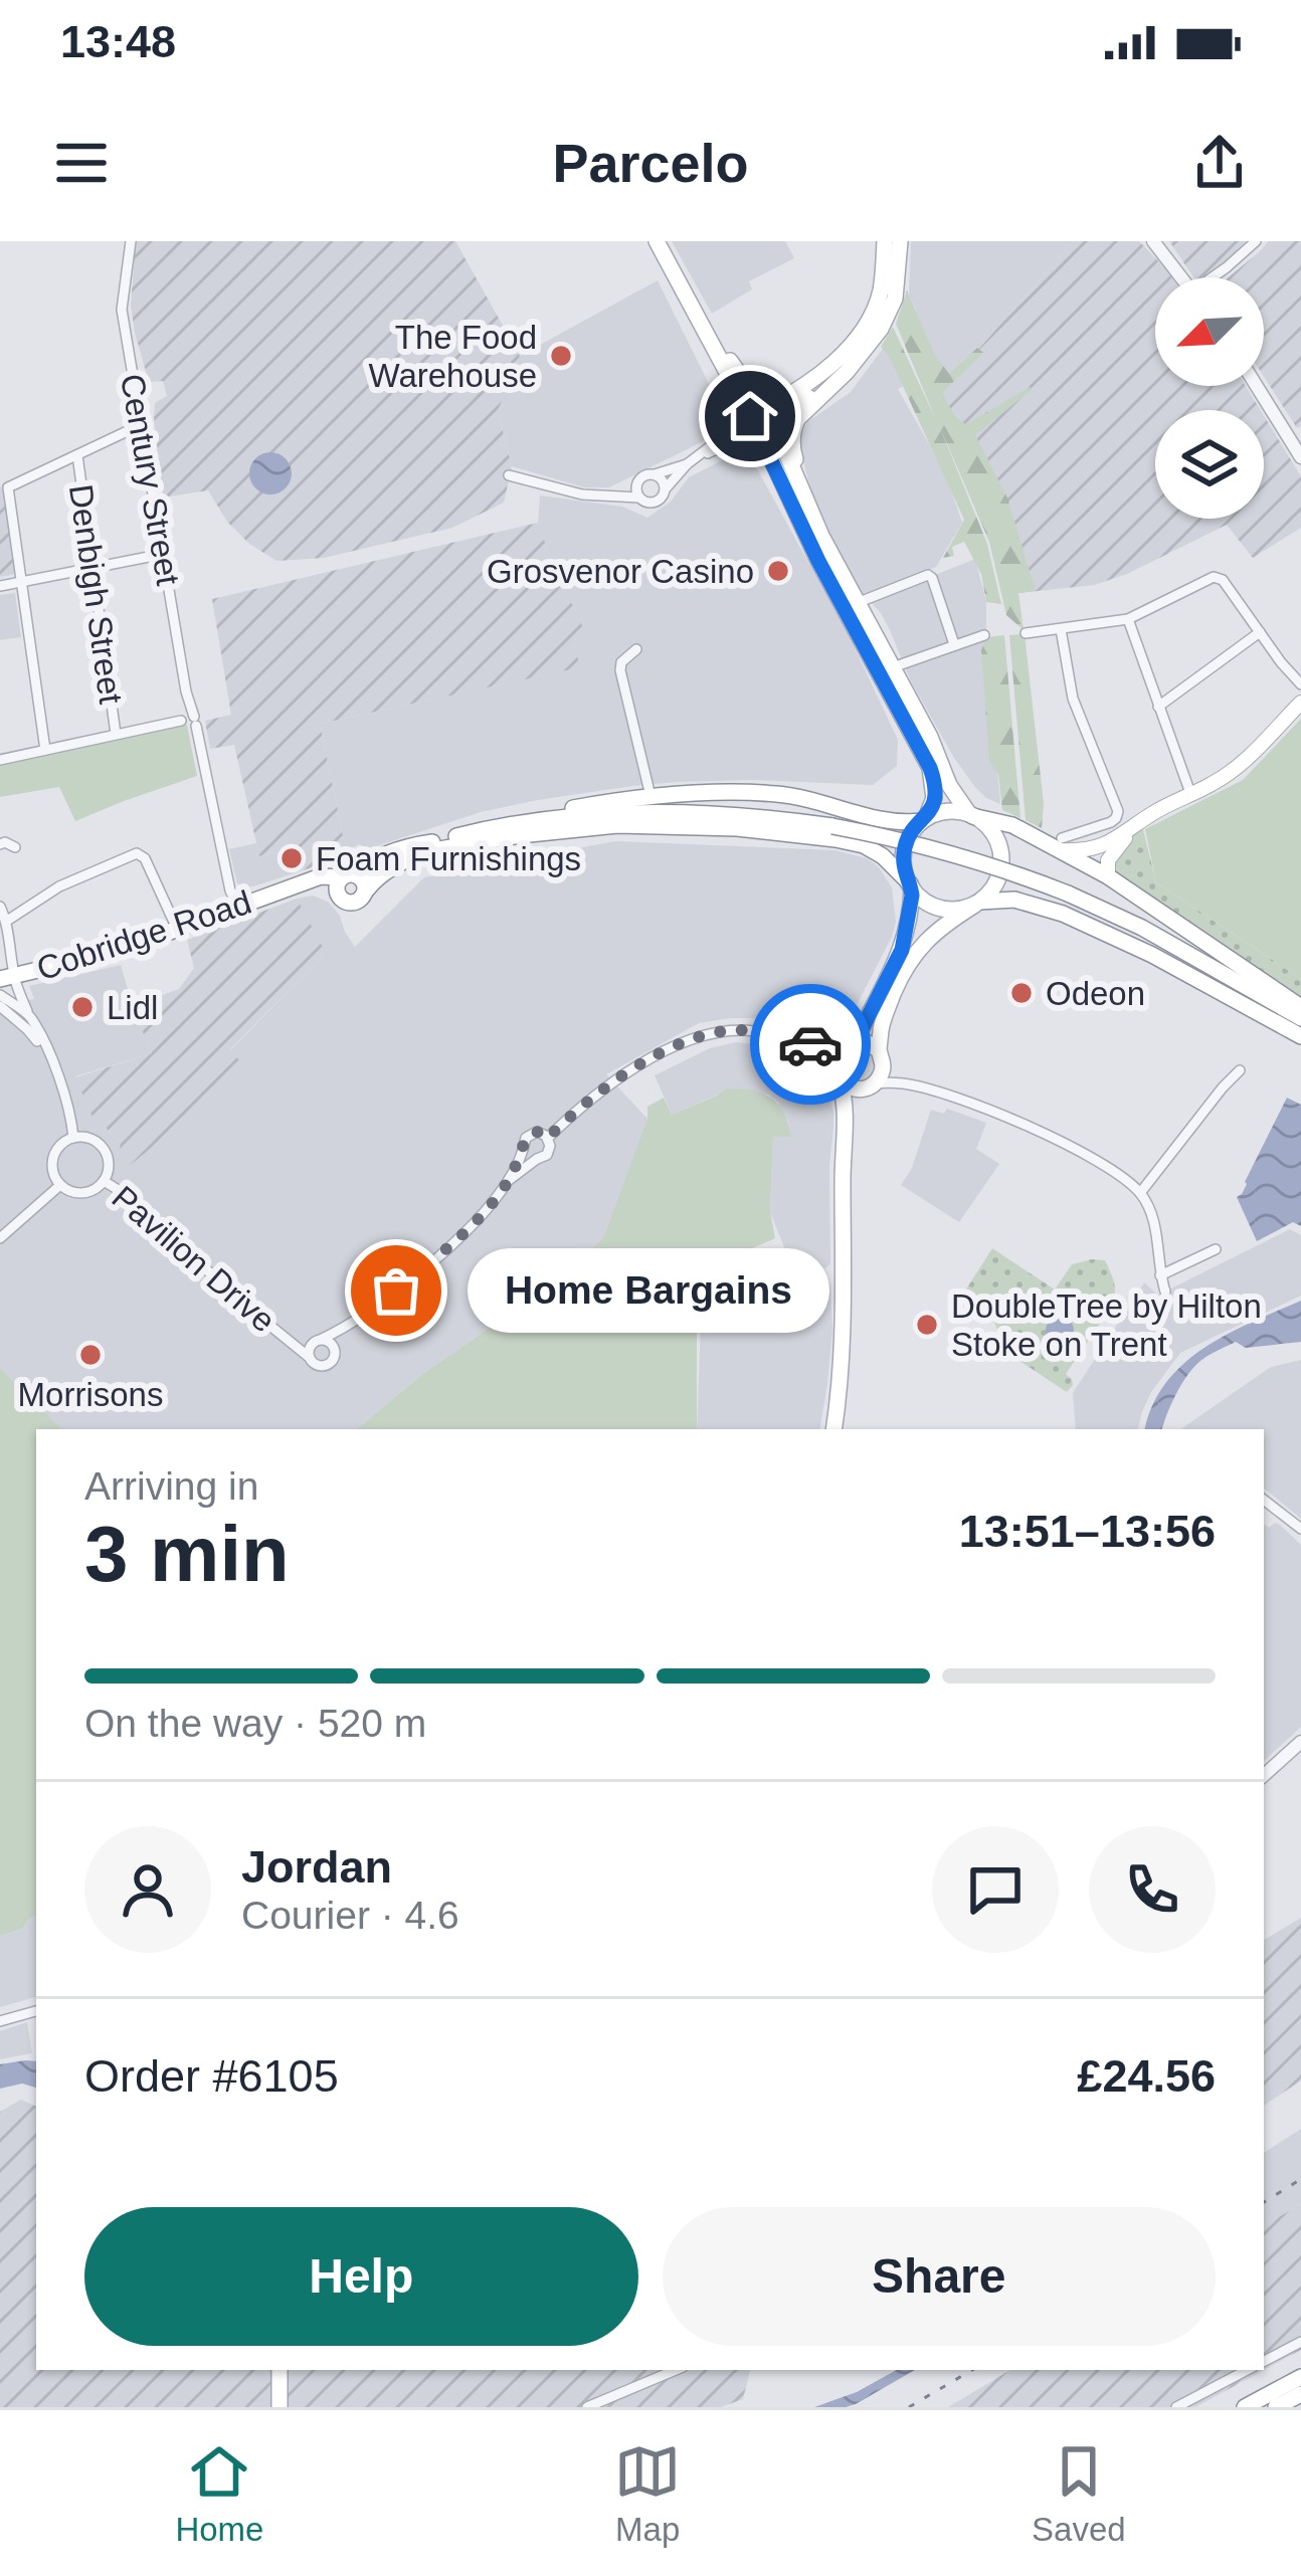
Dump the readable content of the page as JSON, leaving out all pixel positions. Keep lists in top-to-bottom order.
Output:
{
  "streets": {
    "main road": ["Cobridge Road"],
    "street": ["Century Street", "Denbigh Street", "Pavilion Drive"]
  },
  "crossings": [
    ["Century Street", "Cobridge Road"]
  ],
  "places": [
    "The Food Warehouse",
    "Grosvenor Casino",
    "Foam Furnishings",
    "Odeon",
    "Lidl",
    "Home Bargains",
    "DoubleTree by Hilton Stoke on Trent",
    "Morrisons"
  ],
  "north": "bottom left",
  "page": {
    "status": "13:48",
    "header": "Parcelo",
    "bubble": "Home Bargains",
    "heading": ["3 min", "Arriving in", "13:51–13:56"],
    "panel": [
      "Jordan",
      "Courier · 4.6",
      "Order #6105",
      "£24.56"
    ],
    "bar": "On the way · 520 m",
    "buttons": ["Help", "Share"],
    "tabs": ["Home", "Map", "Saved"]
  }
}
